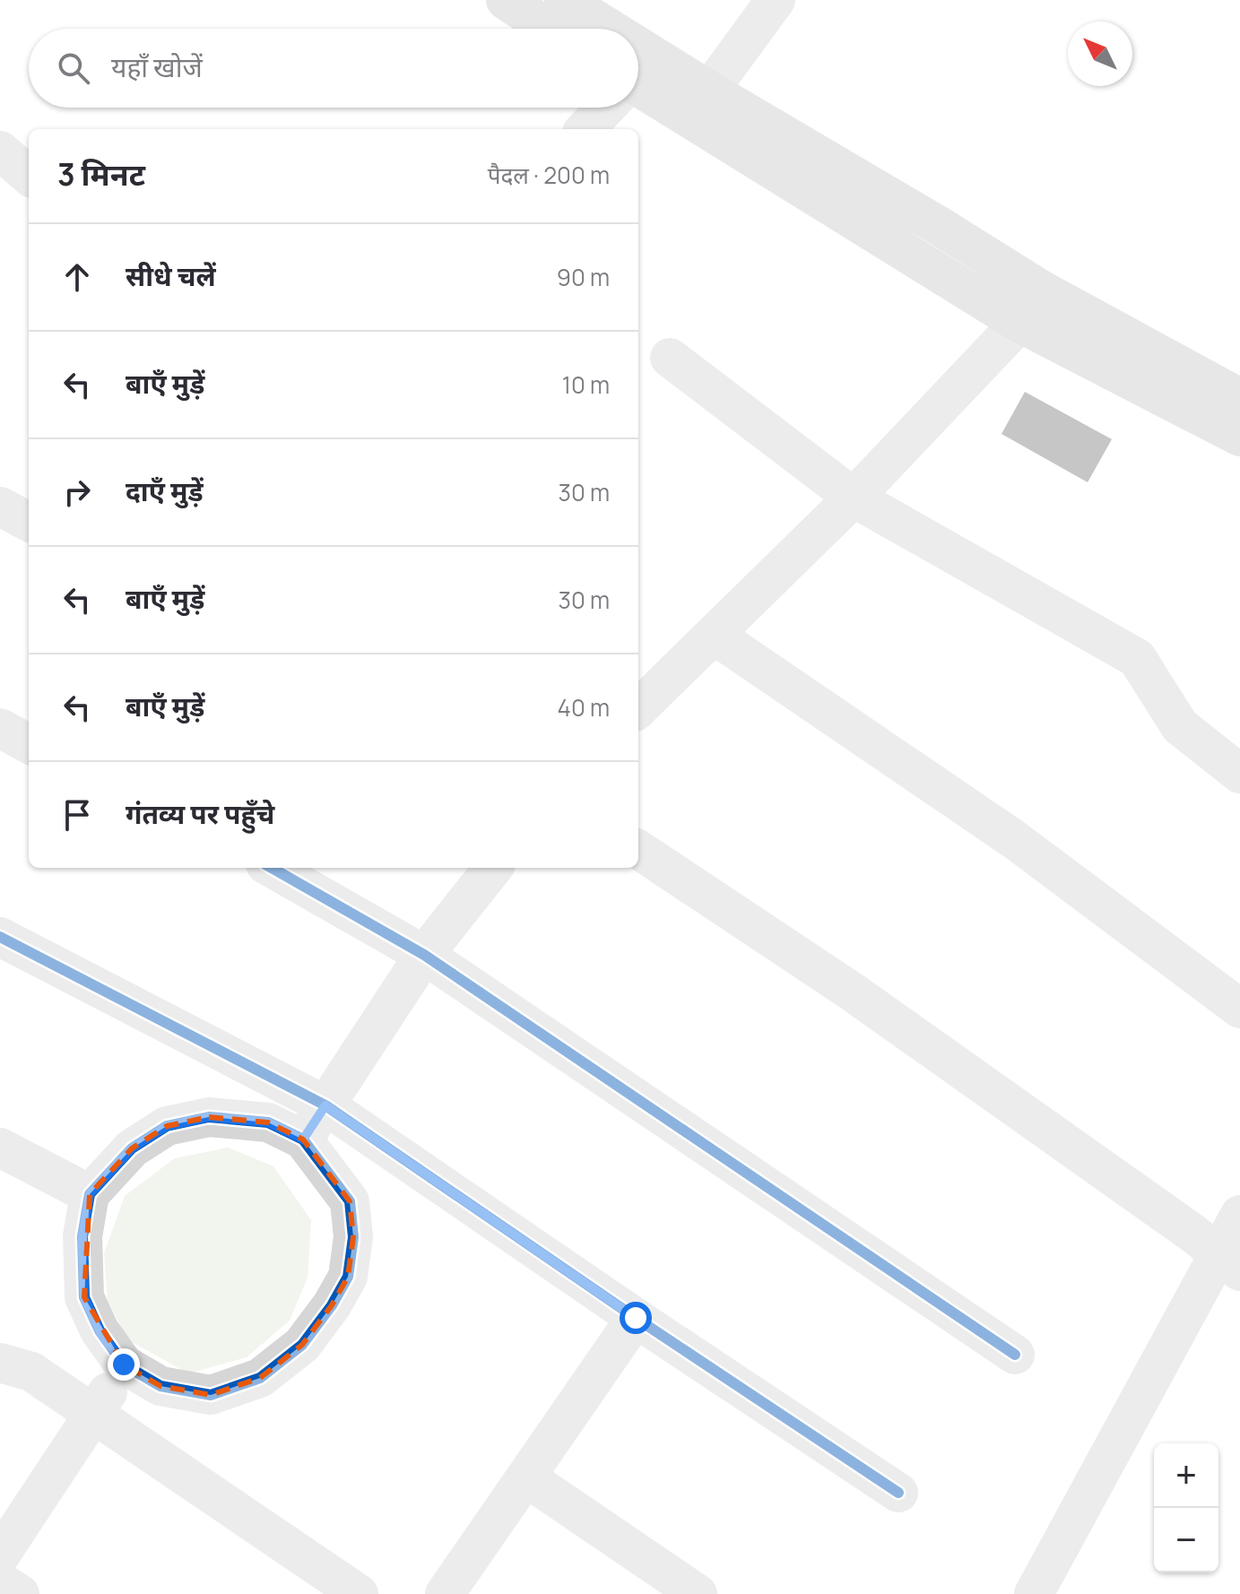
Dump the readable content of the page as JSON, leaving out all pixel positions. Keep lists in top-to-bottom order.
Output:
{
  "north": "top left",
  "page": {
    "search": "यहाँ खोजें",
    "heading": ["3 मिनट", "पैदल · 200 m"],
    "list": [
      ["सीधे चलें", "90 m"],
      ["बाएँ मुड़ें", "10 m"],
      ["दाएँ मुड़ें", "30 m"],
      ["बाएँ मुड़ें", "30 m"],
      ["बाएँ मुड़ें", "40 m"],
      "गंतव्य पर पहुँचे"
    ],
    "map_buttons": ["+", "−"]
  }
}
